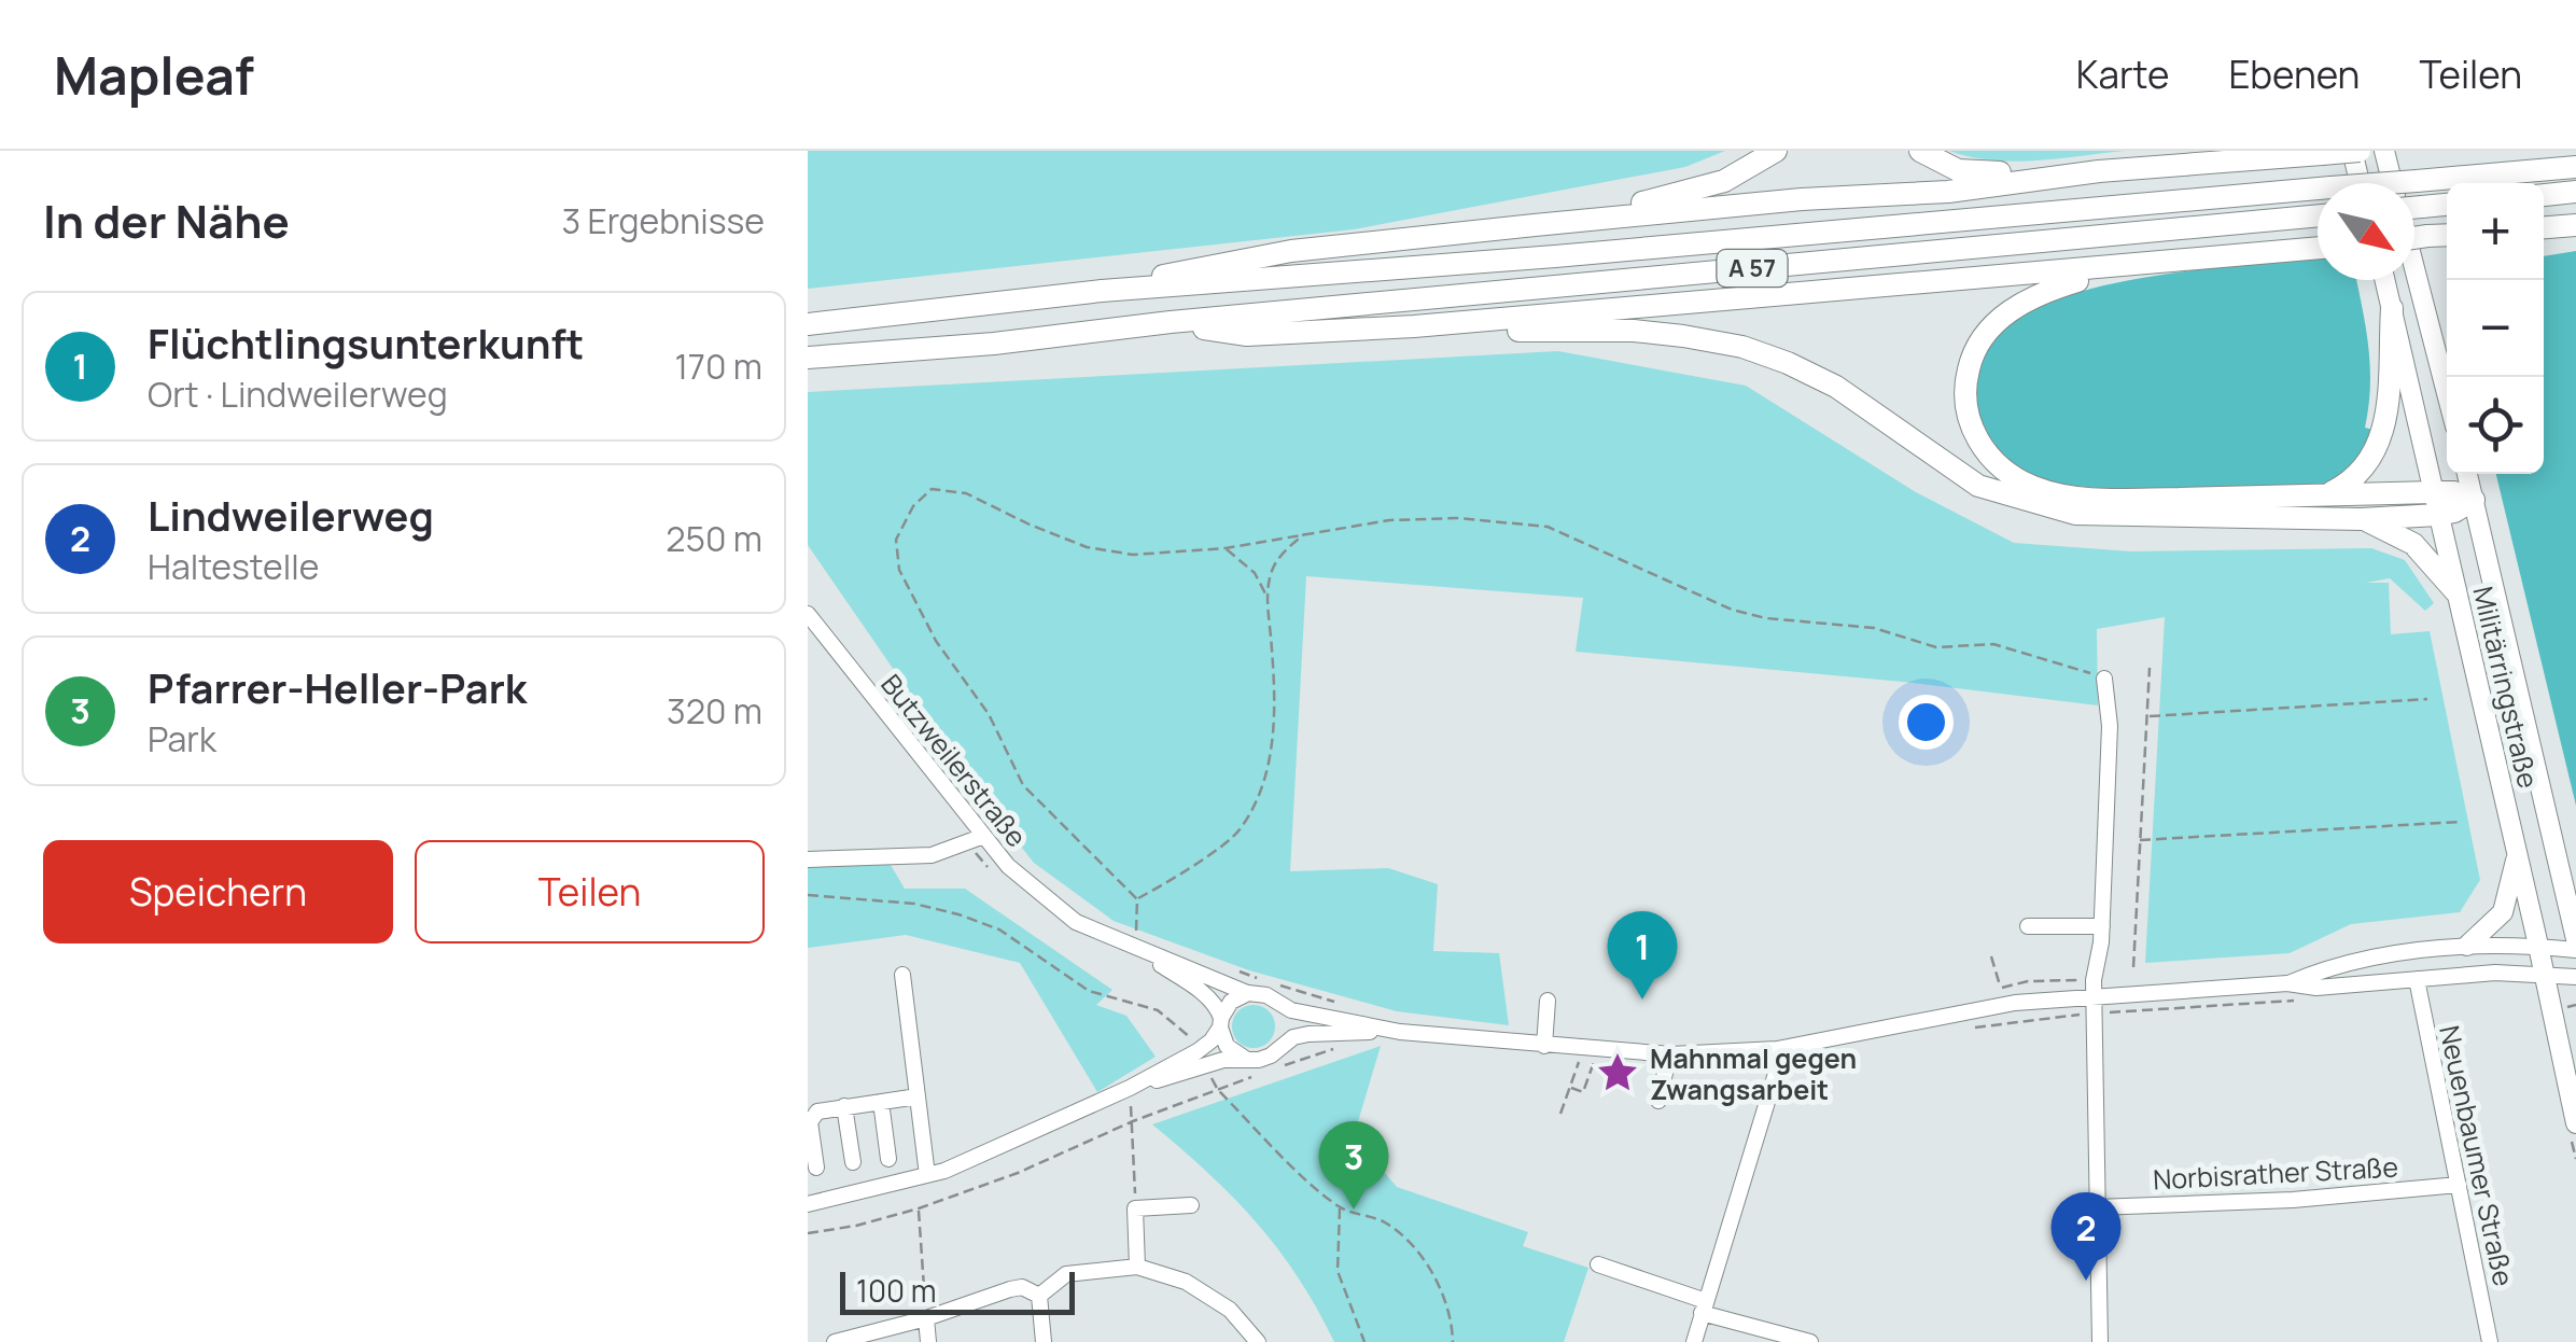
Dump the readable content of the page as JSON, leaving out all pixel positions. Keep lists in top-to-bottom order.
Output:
{
  "streets": {
    "highway": ["A 57"],
    "main road": ["Militärringstraße"],
    "street": ["Butzweilerstraße", "Neuenbaumer Straße", "Norbisrather Straße"]
  },
  "crossings": [
    ["Neuenbaumer Straße", "Norbisrather Straße"]
  ],
  "places": {
    "place": ["Mahnmal gegen Zwangsarbeit"]
  },
  "scale_bar": "100 m",
  "north": "bottom right",
  "page": {
    "header": "Mapleaf",
    "nav": ["Karte", "Ebenen", "Teilen"],
    "heading": ["In der Nähe", "3 Ergebnisse"],
    "map_buttons": ["+", "−"],
    "list": [
      {
        "mark": "1",
        "name": "Flüchtlingsunterkunft",
        "note": "Ort · Lindweilerweg",
        "value": "170 m"
      },
      {
        "mark": "2",
        "name": "Lindweilerweg",
        "note": "Haltestelle",
        "value": "250 m"
      },
      {
        "mark": "3",
        "name": "Pfarrer-Heller-Park",
        "note": "Park",
        "value": "320 m"
      }
    ],
    "buttons": ["Speichern", "Teilen"],
    "pins": ["1", "3", "2"],
    "scale": "100 m"
  }
}
